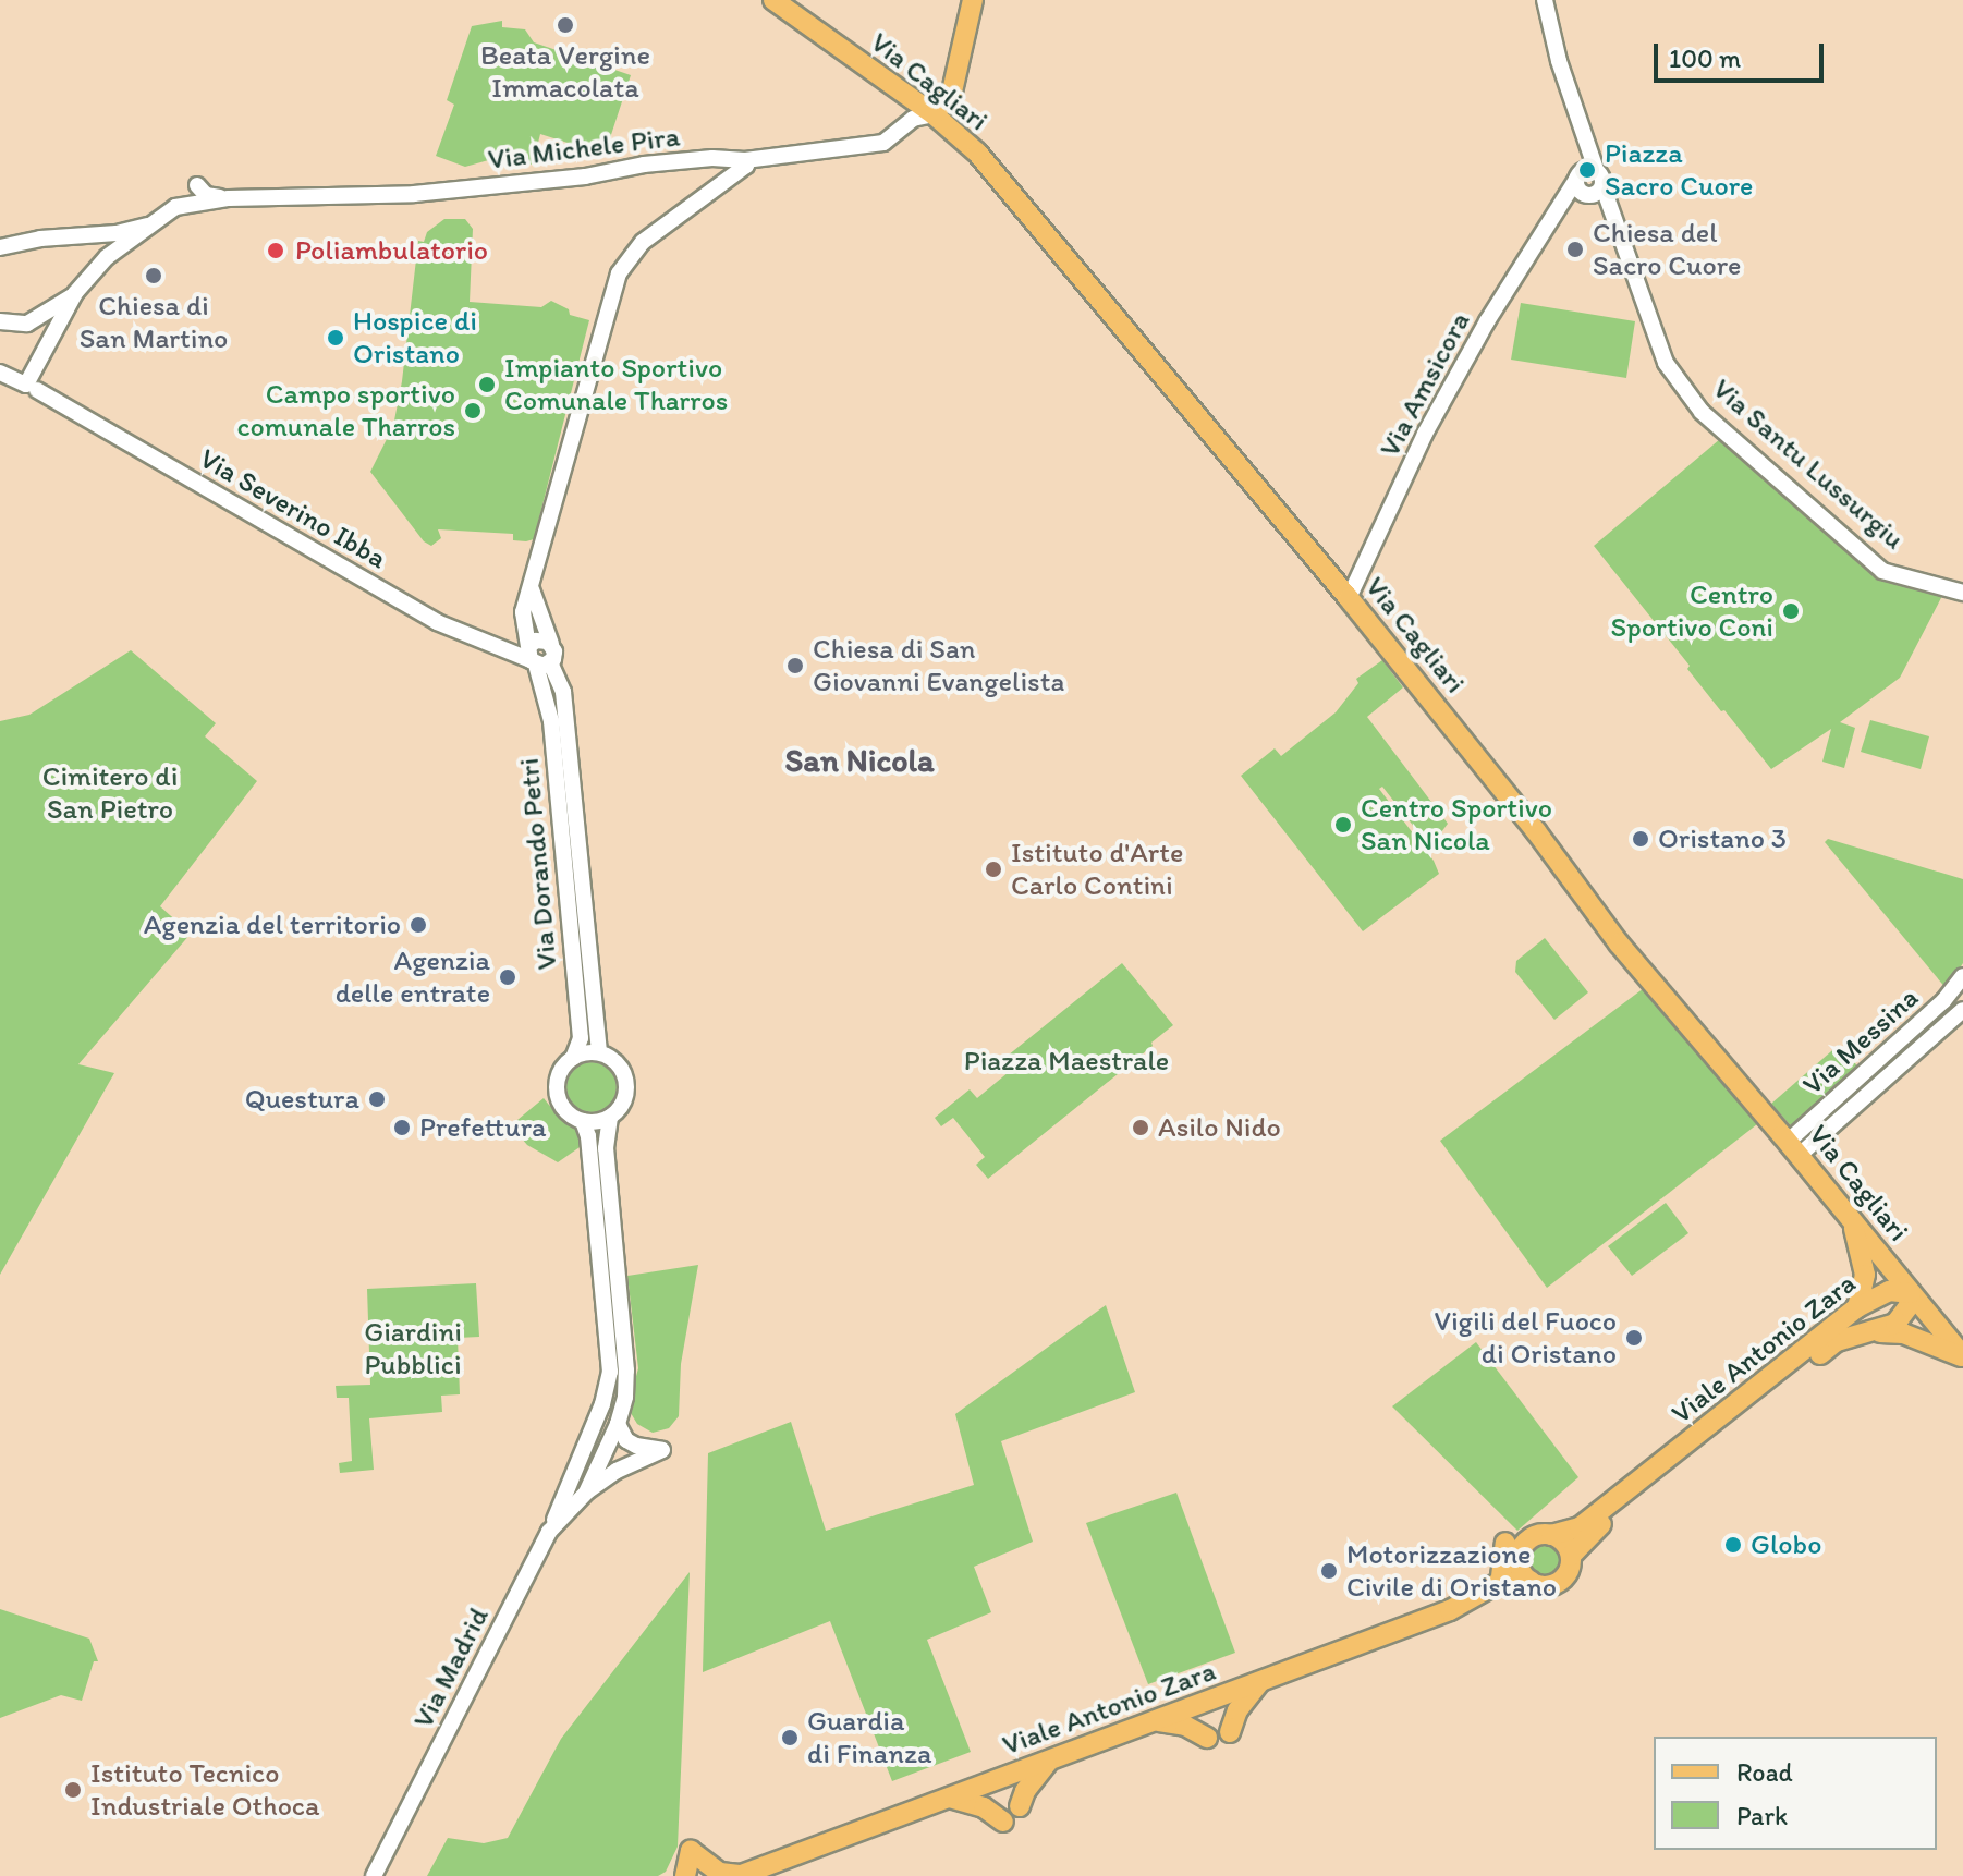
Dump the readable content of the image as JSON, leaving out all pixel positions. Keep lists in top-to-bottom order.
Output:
{
  "streets": {
    "main road": ["Via Cagliari", "Viale Antonio Zara"],
    "street": [
      "Via Michele Pira",
      "Via Amsicora",
      "Via Santu Lussurgiu",
      "Via Severino Ibba",
      "Via Dorando Petri",
      "Via Messina",
      "Via Madrid"
    ]
  },
  "crossings": [
    ["Via Cagliari", "Via Michele Pira"],
    ["Via Cagliari", "Via Amsicora"],
    ["Via Cagliari", "Via Messina"],
    ["Via Cagliari", "Viale Antonio Zara"],
    ["Via Amsicora", "Via Santu Lussurgiu"],
    ["Via Severino Ibba", "Via Dorando Petri"]
  ],
  "districts": ["San Nicola"],
  "parks": ["Cimitero di San Pietro", "Piazza Maestrale", "Giardini Pubblici"],
  "places": [
    "Beata Vergine Immacolata",
    "Piazza Sacro Cuore",
    "Chiesa del Sacro Cuore",
    "Poliambulatorio",
    "Chiesa di San Martino",
    "Hospice di Oristano",
    "Impianto Sportivo Comunale Tharros",
    "Campo sportivo comunale Tharros",
    "Centro Sportivo Coni",
    "Chiesa di San Giovanni Evangelista",
    "Centro Sportivo San Nicola",
    "Oristano 3",
    "Istituto d'Arte Carlo Contini",
    "Agenzia del territorio",
    "Agenzia delle entrate",
    "Questura",
    "Prefettura",
    "Asilo Nido",
    "Vigili del Fuoco di Oristano",
    "Globo",
    "Motorizzazione Civile di Oristano",
    "Guardia di Finanza",
    "Istituto Tecnico Industriale Othoca"
  ],
  "legend": ["Road", "Park"],
  "scale_bar": "100 m"
}
